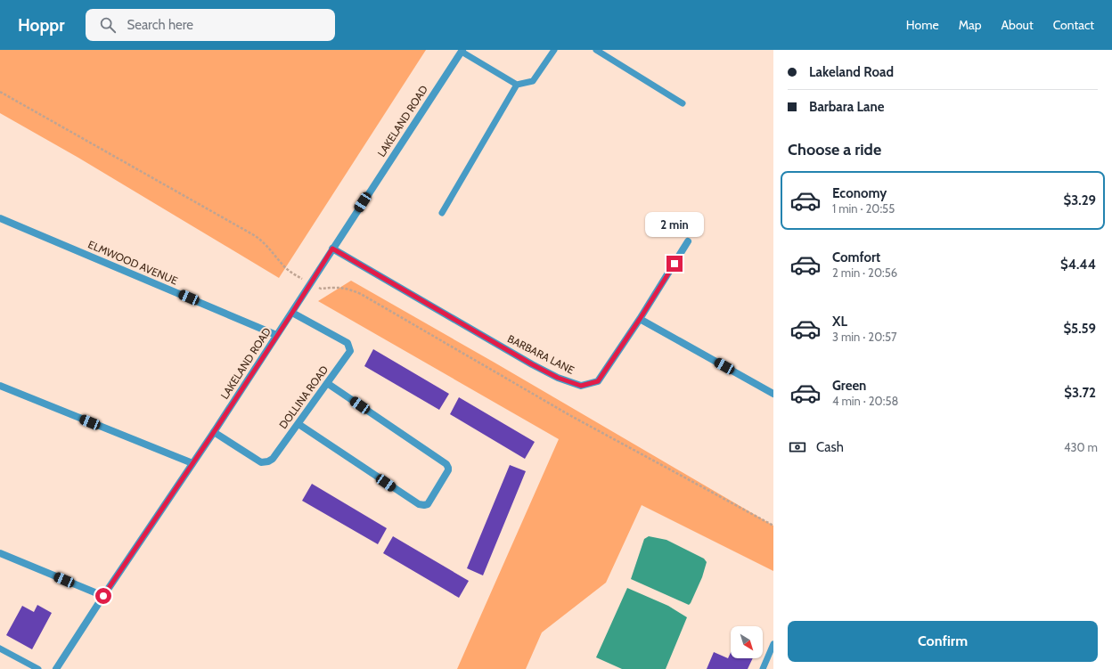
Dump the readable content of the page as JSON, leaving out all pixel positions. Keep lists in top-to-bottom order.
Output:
{
  "streets": {
    "street": [
      "LAKELAND ROAD",
      "ELMWOOD AVENUE",
      "BARBARA LANE",
      "DOLLINA ROAD"
    ]
  },
  "crossings": [
    ["LAKELAND ROAD", "ELMWOOD AVENUE"],
    ["LAKELAND ROAD", "BARBARA LANE"],
    ["LAKELAND ROAD", "DOLLINA ROAD"]
  ],
  "north": "bottom right",
  "page": {
    "header": "Hoppr",
    "search": "Search here",
    "nav": [
      "Home",
      "Map",
      "About",
      "Contact"
    ],
    "banner": ["Lakeland Road", "Barbara Lane"],
    "heading": "Choose a ride",
    "list": [
      {
        "name": "Economy",
        "note": "1 min · 20:55",
        "value": "$3.29"
      },
      {
        "name": "Comfort",
        "note": "2 min · 20:56",
        "value": "$4.44"
      },
      {
        "name": "XL",
        "note": "3 min · 20:57",
        "value": "$5.59"
      },
      {
        "name": "Green",
        "note": "4 min · 20:58",
        "value": "$3.72"
      }
    ],
    "bubble": "2 min",
    "pay": ["Cash", "430 m"],
    "buttons": "Confirm"
  }
}
